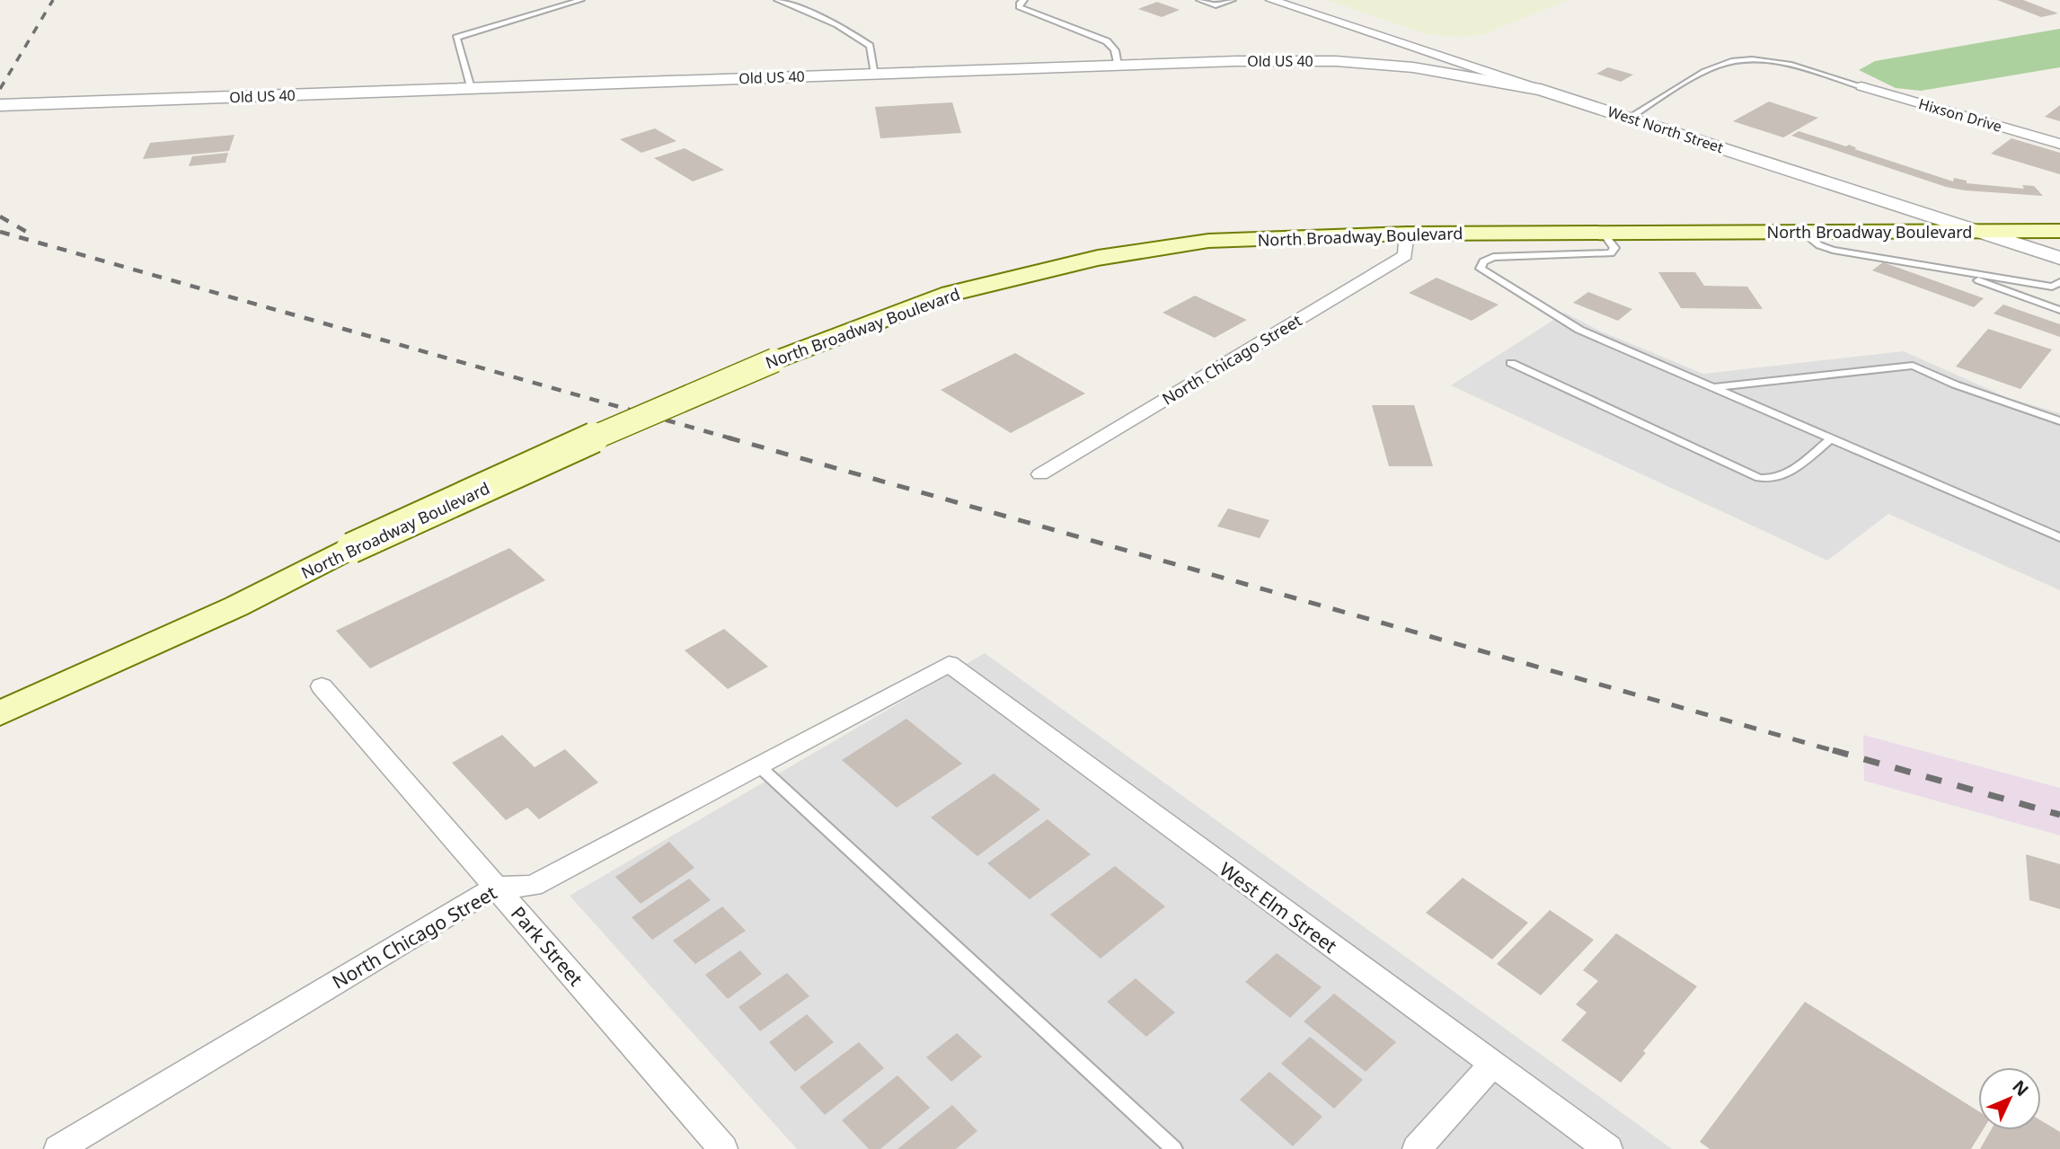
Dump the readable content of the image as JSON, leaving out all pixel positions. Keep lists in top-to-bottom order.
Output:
{
  "streets": {
    "main road": ["North Broadway Boulevard"],
    "street": [
      "Old US 40",
      "Hixson Drive",
      "West North Street",
      "North Chicago Street",
      "West Elm Street",
      "Park Street"
    ]
  },
  "crossings": [
    ["Old US 40", "West North Street"],
    ["West North Street", "North Broadway Boulevard"],
    ["North Broadway Boulevard", "North Chicago Street"],
    ["North Chicago Street", "West Elm Street"],
    ["North Chicago Street", "Park Street"]
  ],
  "north": "top right"
}
